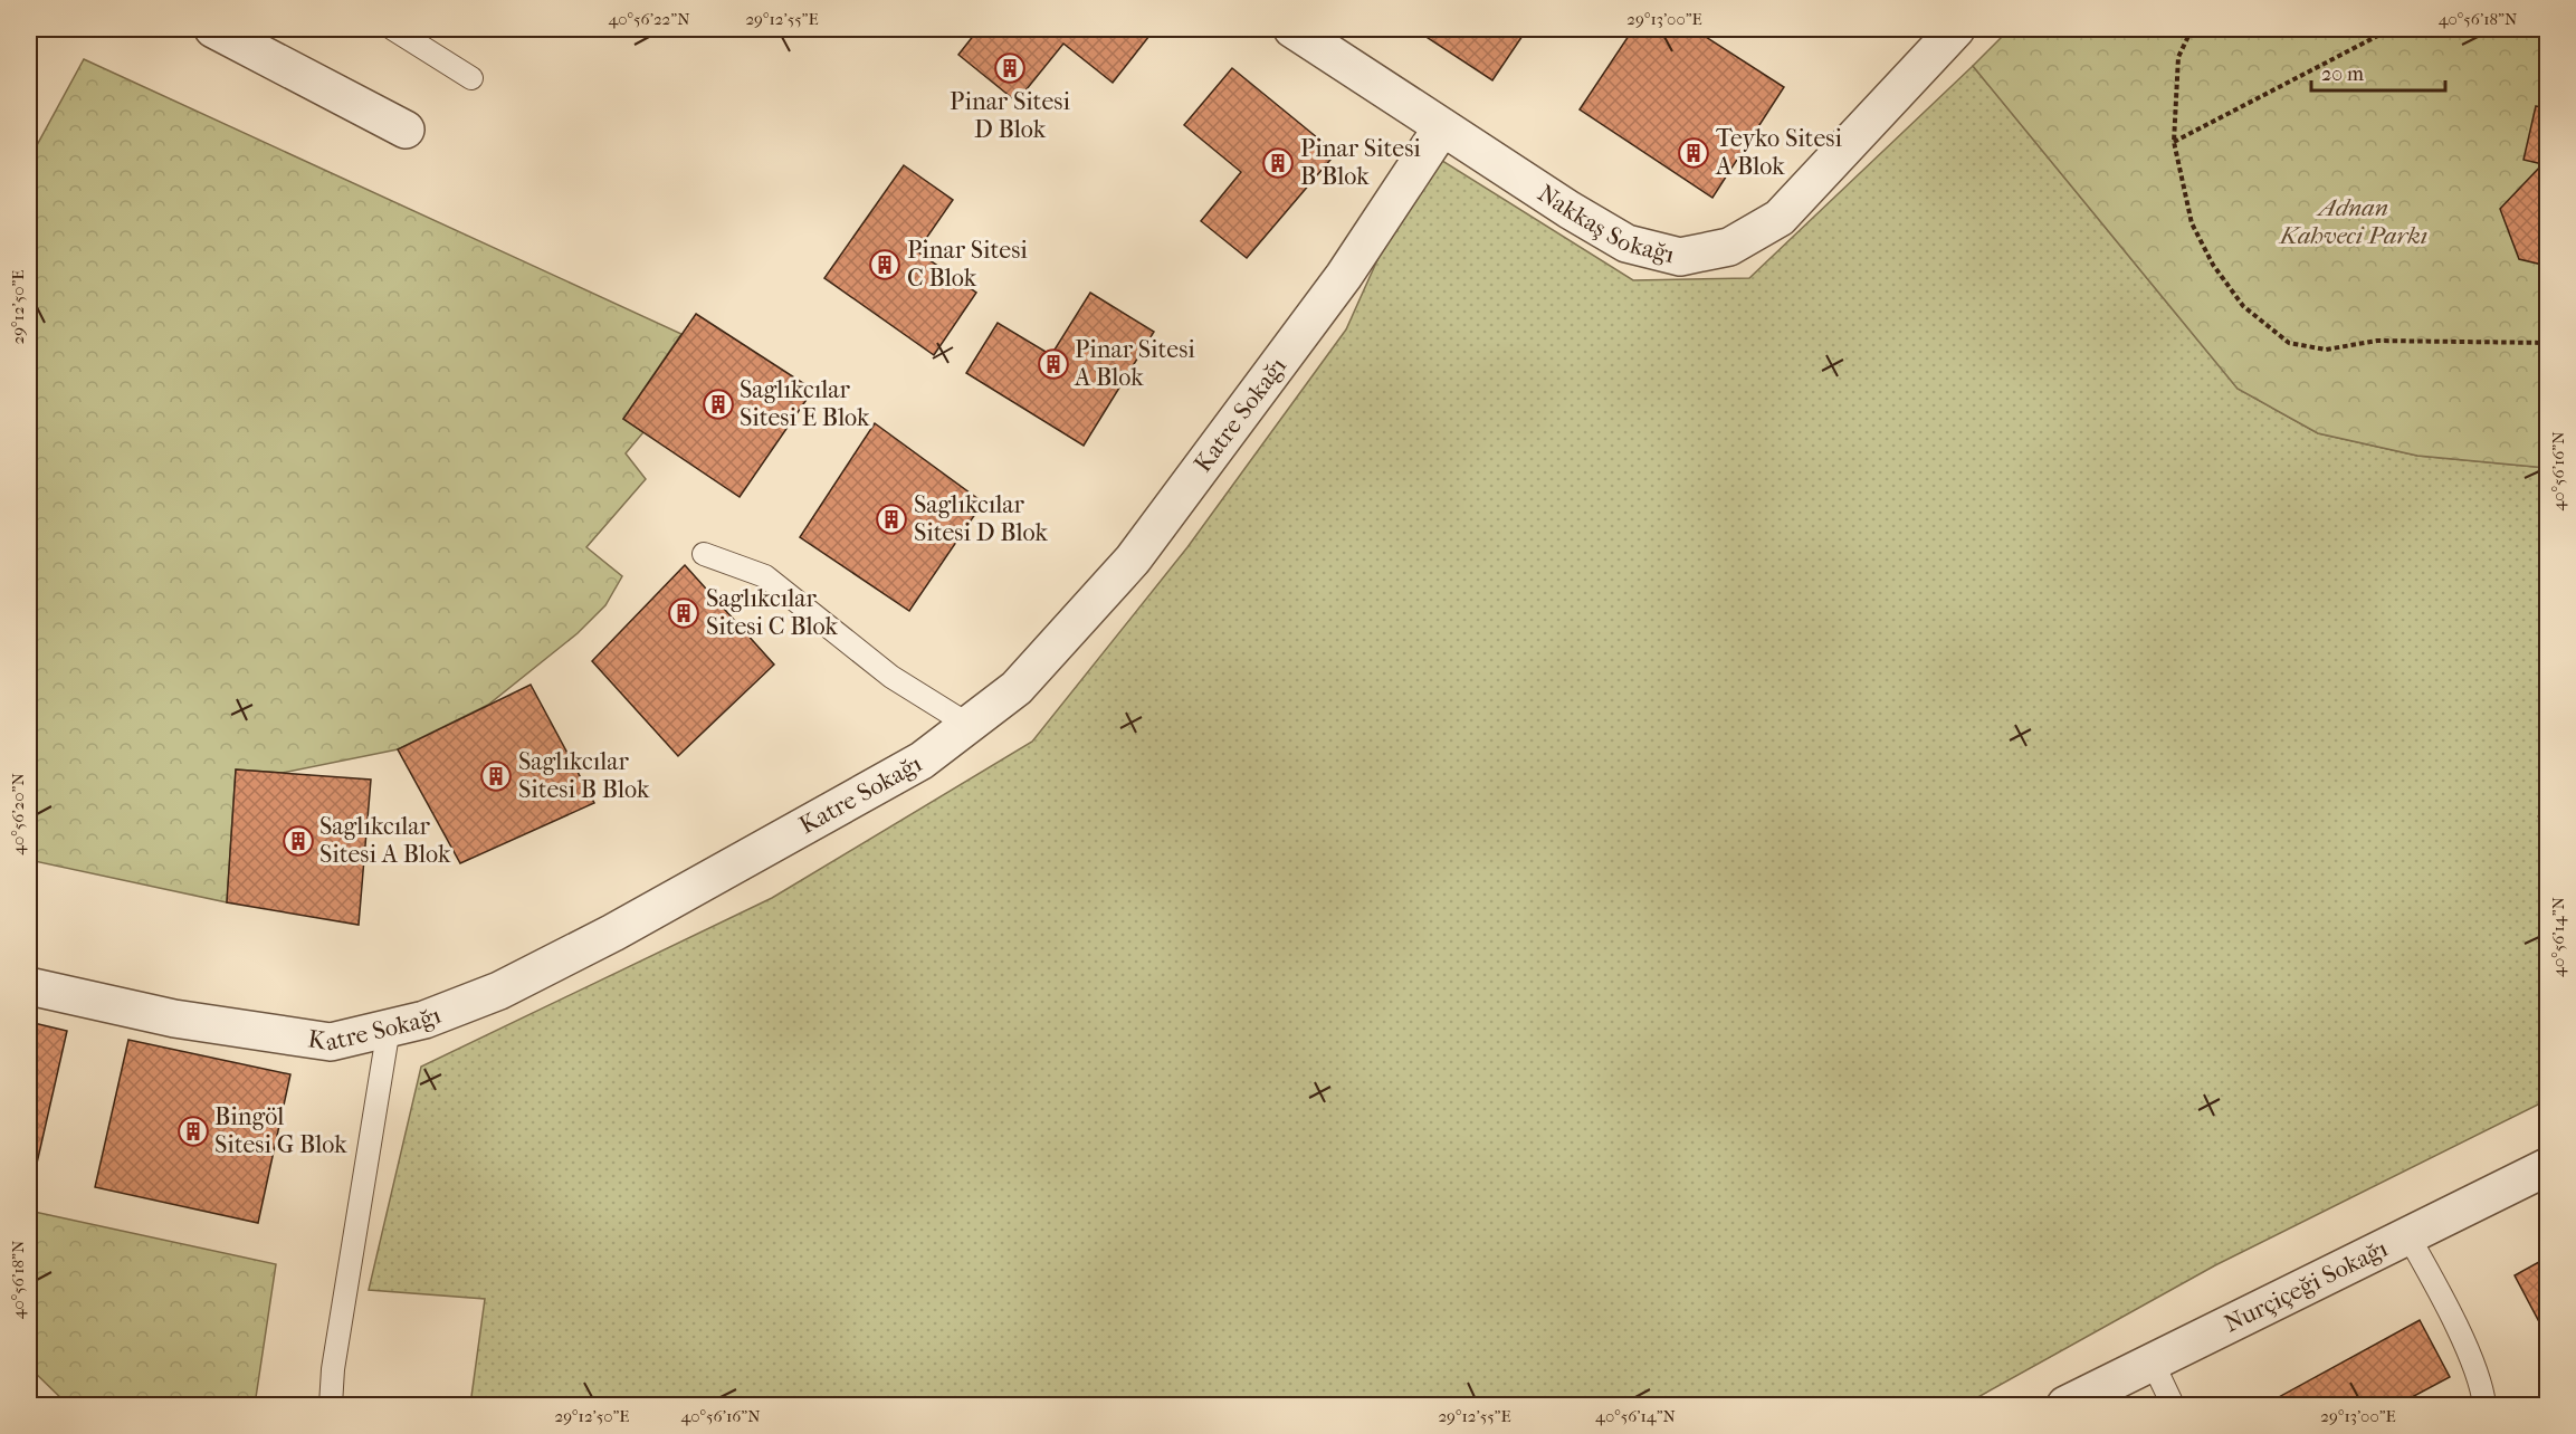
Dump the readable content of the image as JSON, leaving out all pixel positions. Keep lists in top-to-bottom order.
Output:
{
  "streets": {
    "street": ["Nakkaş Sokağı", "Katre Sokağı", "Nurçiçeği Sokağı"]
  },
  "crossings": [
    ["Nakkaş Sokağı", "Katre Sokağı"]
  ],
  "parks": ["Adnan Kahveci Parkı"],
  "places": {
    "building": [
      "Pinar Sitesi D Blok",
      "Teyko Sitesi A Blok",
      "Pinar Sitesi B Blok",
      "Pinar Sitesi C Blok",
      "Pinar Sitesi A Blok",
      "Saglıkcılar Sitesi E Blok",
      "Saglıkcılar Sitesi D Blok",
      "Saglıkcılar Sitesi C Blok",
      "Saglıkcılar Sitesi B Blok",
      "Saglıkcılar Sitesi A Blok",
      "Bingöl Sitesi G Blok"
    ]
  },
  "scale_bar": "20 m",
  "coordinates": [
    "40°56'22\"N",
    "29°12'55\"E",
    "29°13'00\"E",
    "40°56'18\"N",
    "29°12'50\"E",
    "40°56'16\"N",
    "40°56'20\"N",
    "40°56'14\"N"
  ]
}
